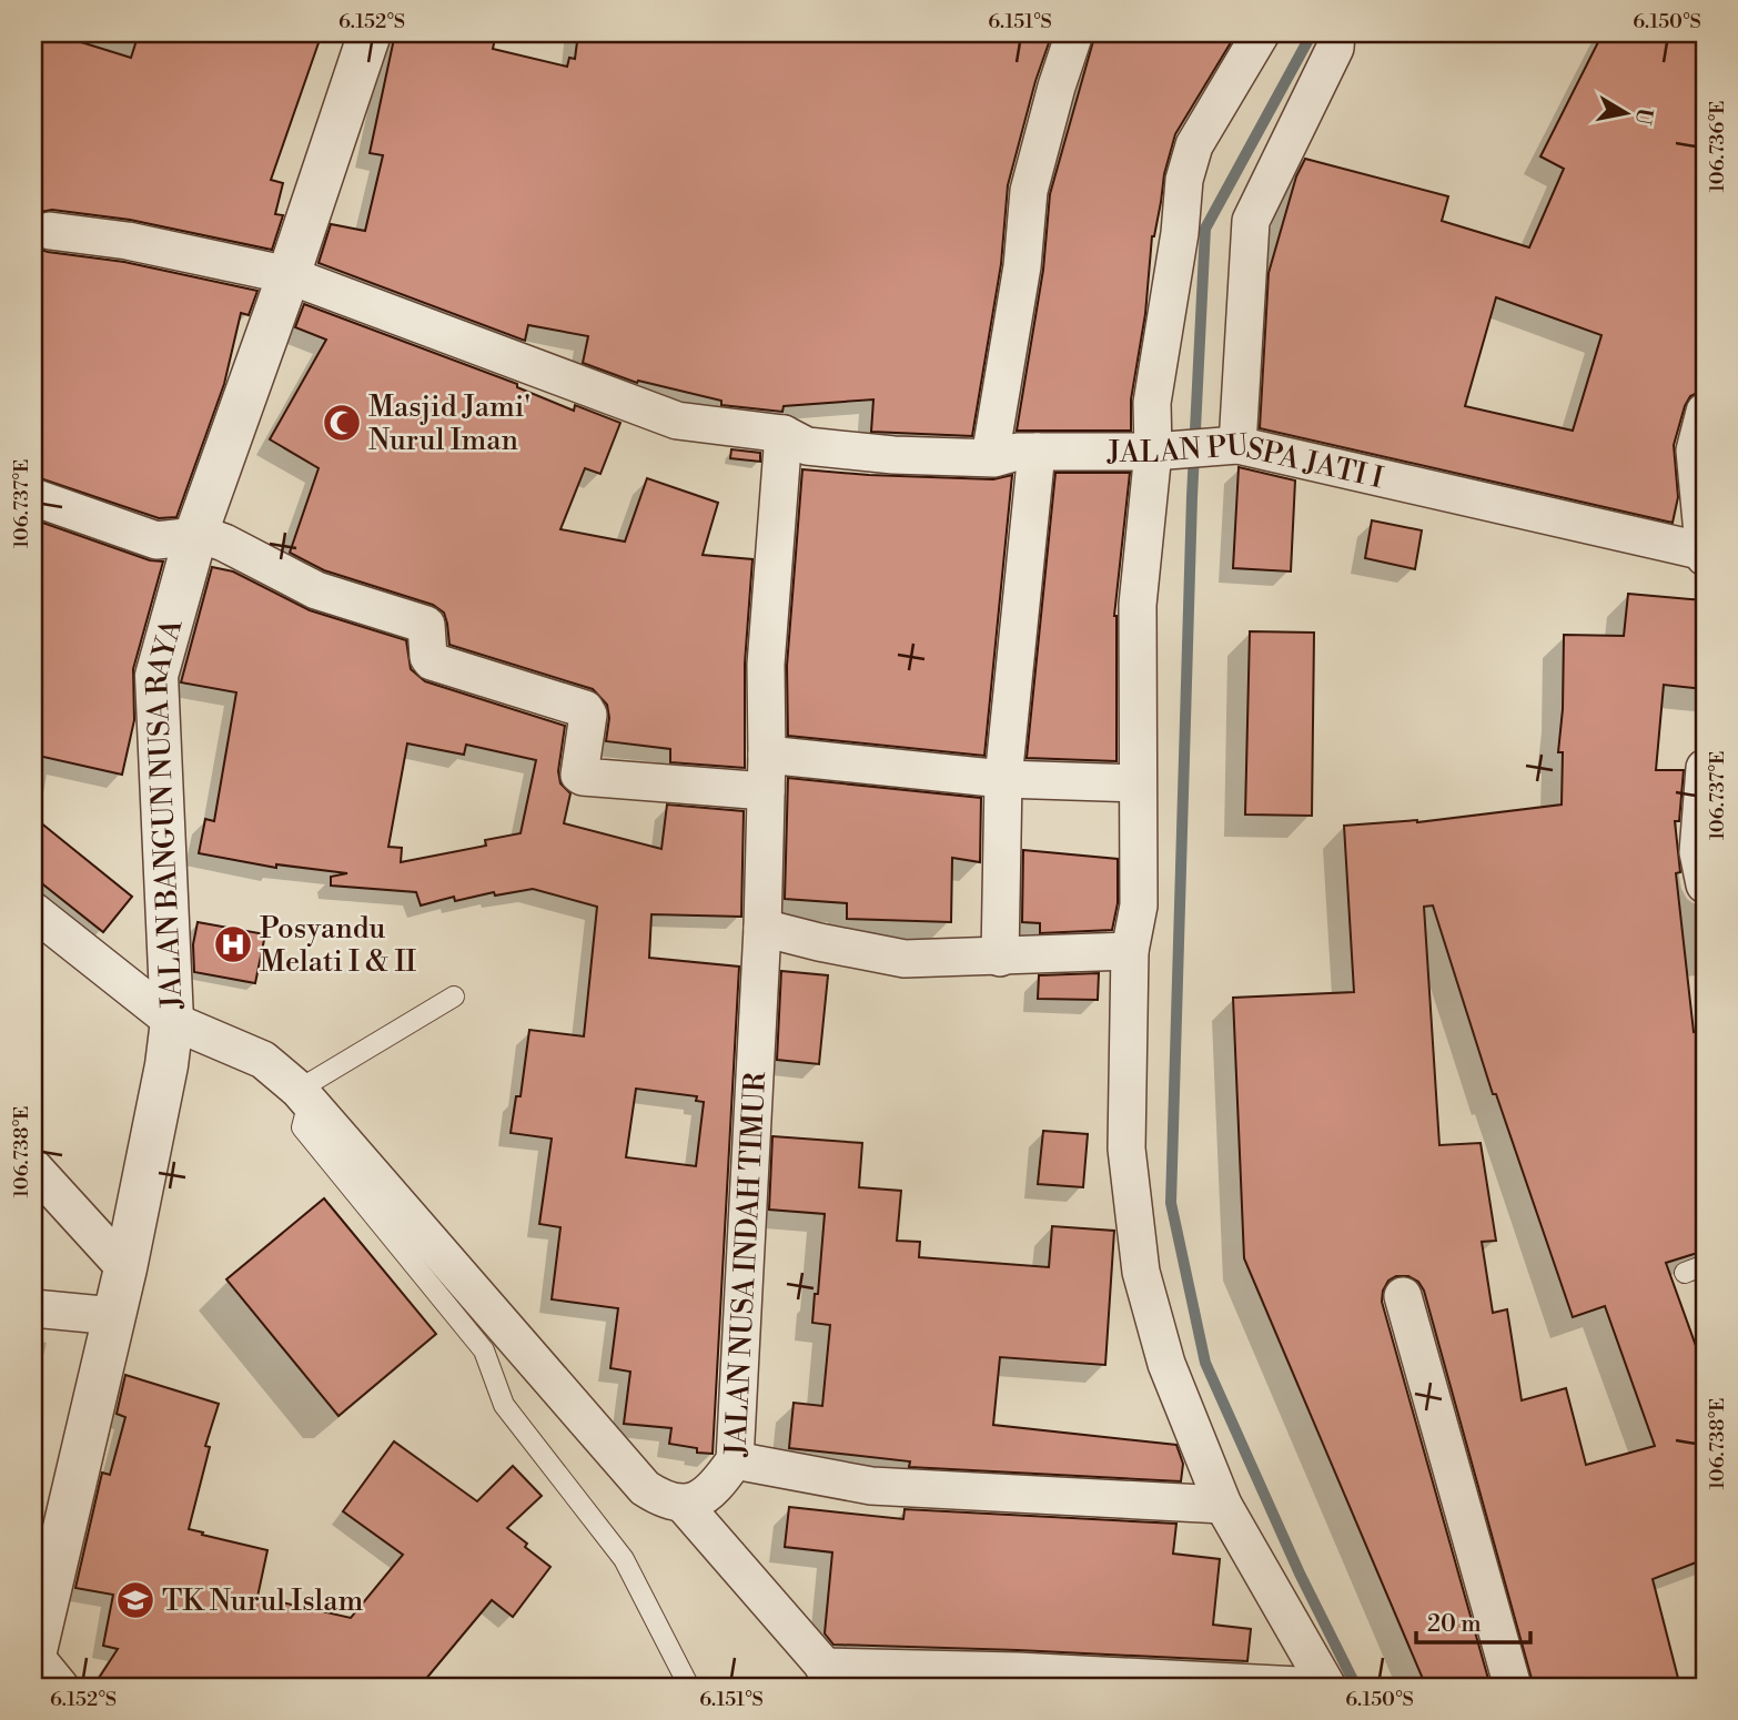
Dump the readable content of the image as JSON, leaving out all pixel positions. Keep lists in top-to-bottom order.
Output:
{
  "streets": {
    "street": ["JALAN PUSPA JATI I", "JALAN BANGUN NUSA RAYA", "JALAN NUSA INDAH TIMUR"]
  },
  "crossings": [
    ["JALAN PUSPA JATI I", "JALAN BANGUN NUSA RAYA"],
    ["JALAN PUSPA JATI I", "JALAN NUSA INDAH TIMUR"]
  ],
  "places": {
    "mosque": ["Masjid Jami' Nurul Iman"],
    "hospital": ["Posyandu Melati I & II"],
    "school or university": ["TK Nurul Islam"]
  },
  "scale_bar": "20 m",
  "north": "right",
  "coordinates": [
    "6.152°S",
    "6.151°S",
    "6.150°S",
    "106.736°E",
    "106.737°E",
    "106.738°E"
  ]
}
